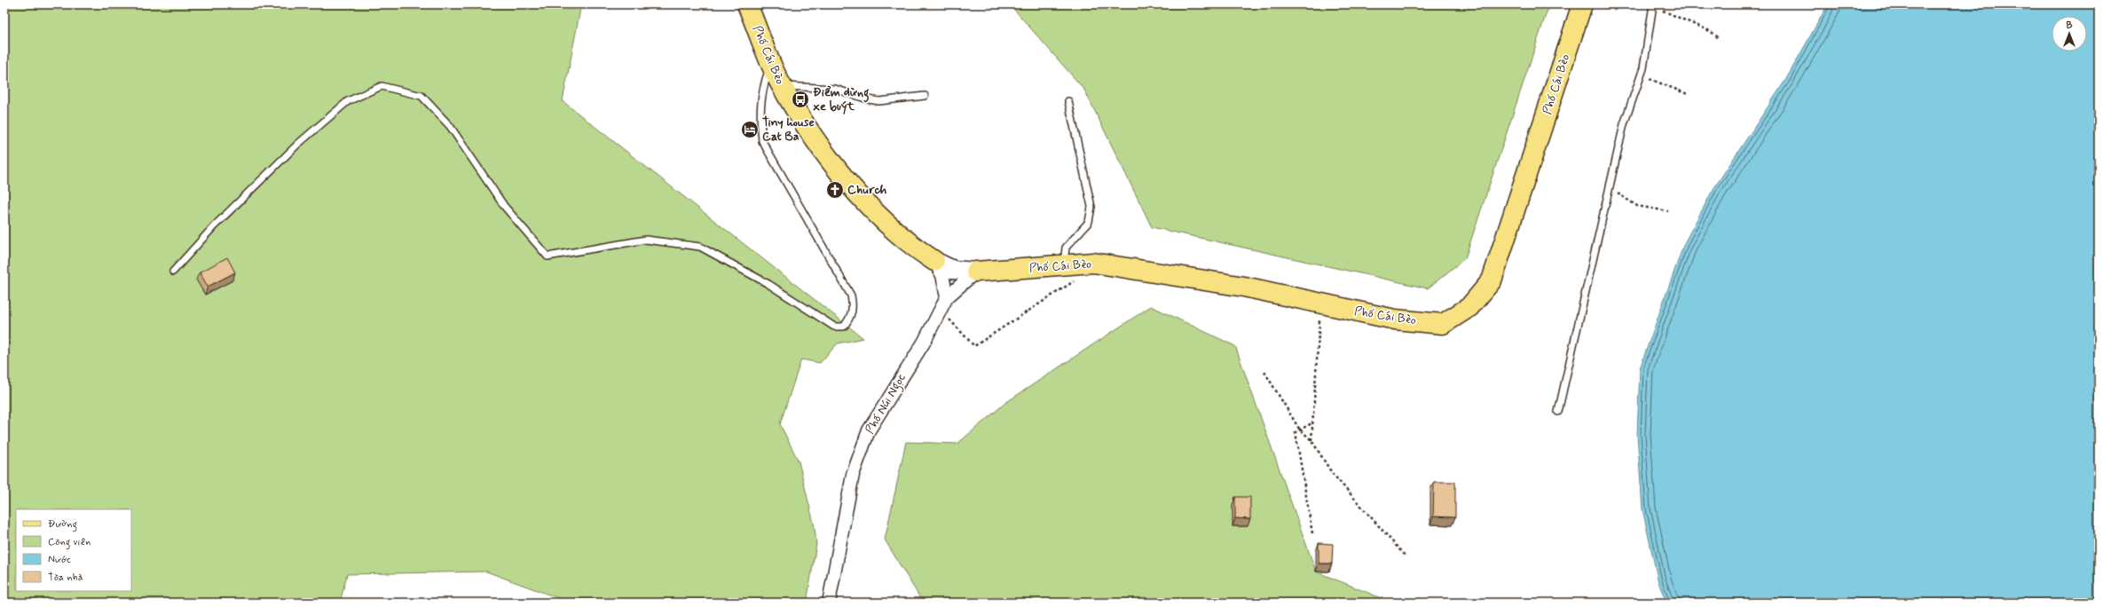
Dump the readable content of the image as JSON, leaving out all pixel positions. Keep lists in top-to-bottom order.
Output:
{
  "streets": {
    "main road": ["Phố Cái Bèo"],
    "street": ["Phố Núi Ngọc"]
  },
  "crossings": [
    ["Phố Cái Bèo", "Phố Núi Ngọc"]
  ],
  "places": {
    "bus stop": ["Điểm dừng xe buýt"],
    "hotel": ["Tiny house Cat Ba"],
    "church": ["Church"]
  },
  "legend": [
    "Đường",
    "Công viên",
    "Nước",
    "Tòa nhà"
  ],
  "north": "top"
}
